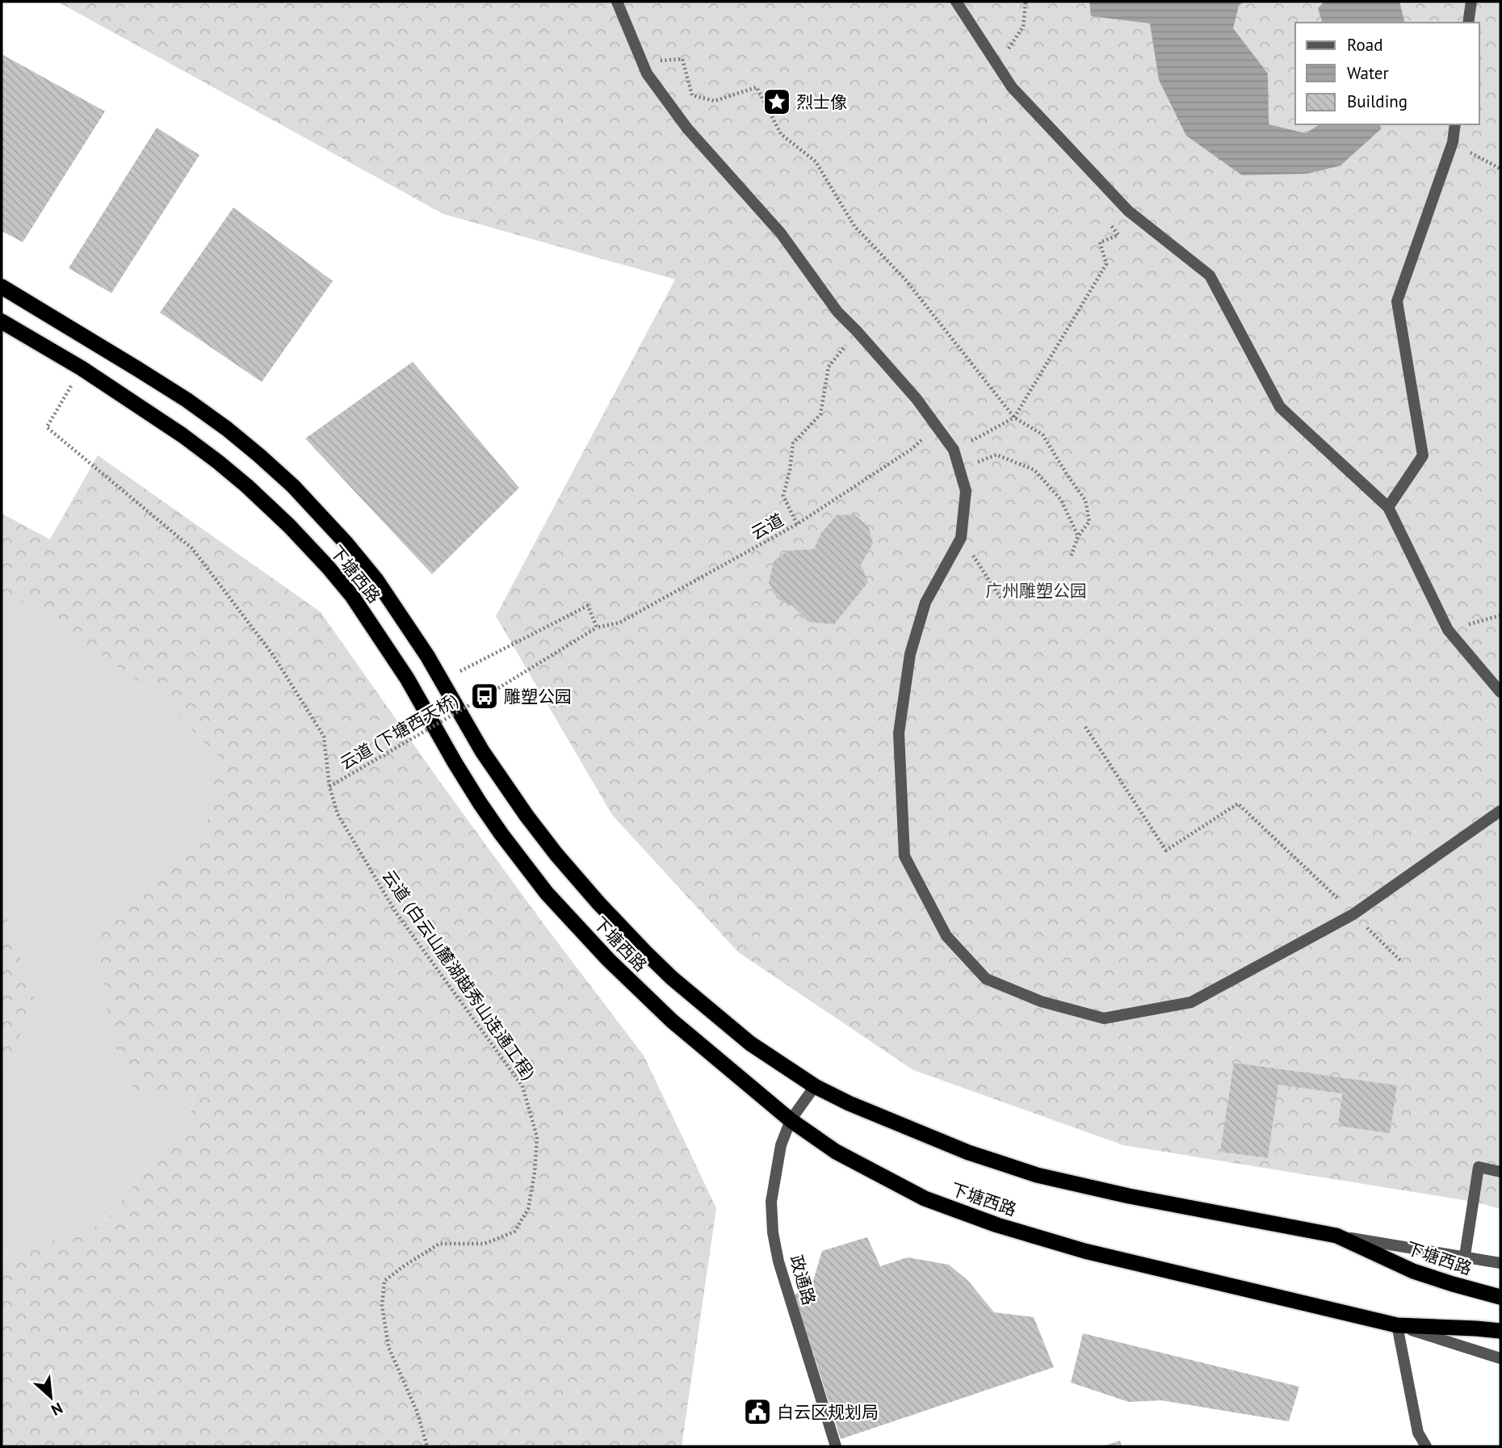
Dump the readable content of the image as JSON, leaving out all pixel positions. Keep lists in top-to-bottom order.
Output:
{
  "streets": {
    "highway": ["下塘西路"],
    "street": ["政通路"],
    "path": ["云道", "云道 (下塘西天桥)", "云道 (白云山麓湖越秀山连通工程)"]
  },
  "crossings": [
    ["云道", "云道 (下塘西天桥)"],
    ["下塘西路", "云道 (白云山麓湖越秀山连通工程)"],
    ["下塘西路", "政通路"],
    ["云道 (下塘西天桥)", "云道 (白云山麓湖越秀山连通工程)"]
  ],
  "parks": ["广州雕塑公园"],
  "places": {
    "place": ["烈士像"],
    "bus stop": ["雕塑公园"],
    "public building": ["白云区规划局"]
  },
  "legend": ["Road", "Water", "Building"],
  "north": "bottom right"
}
